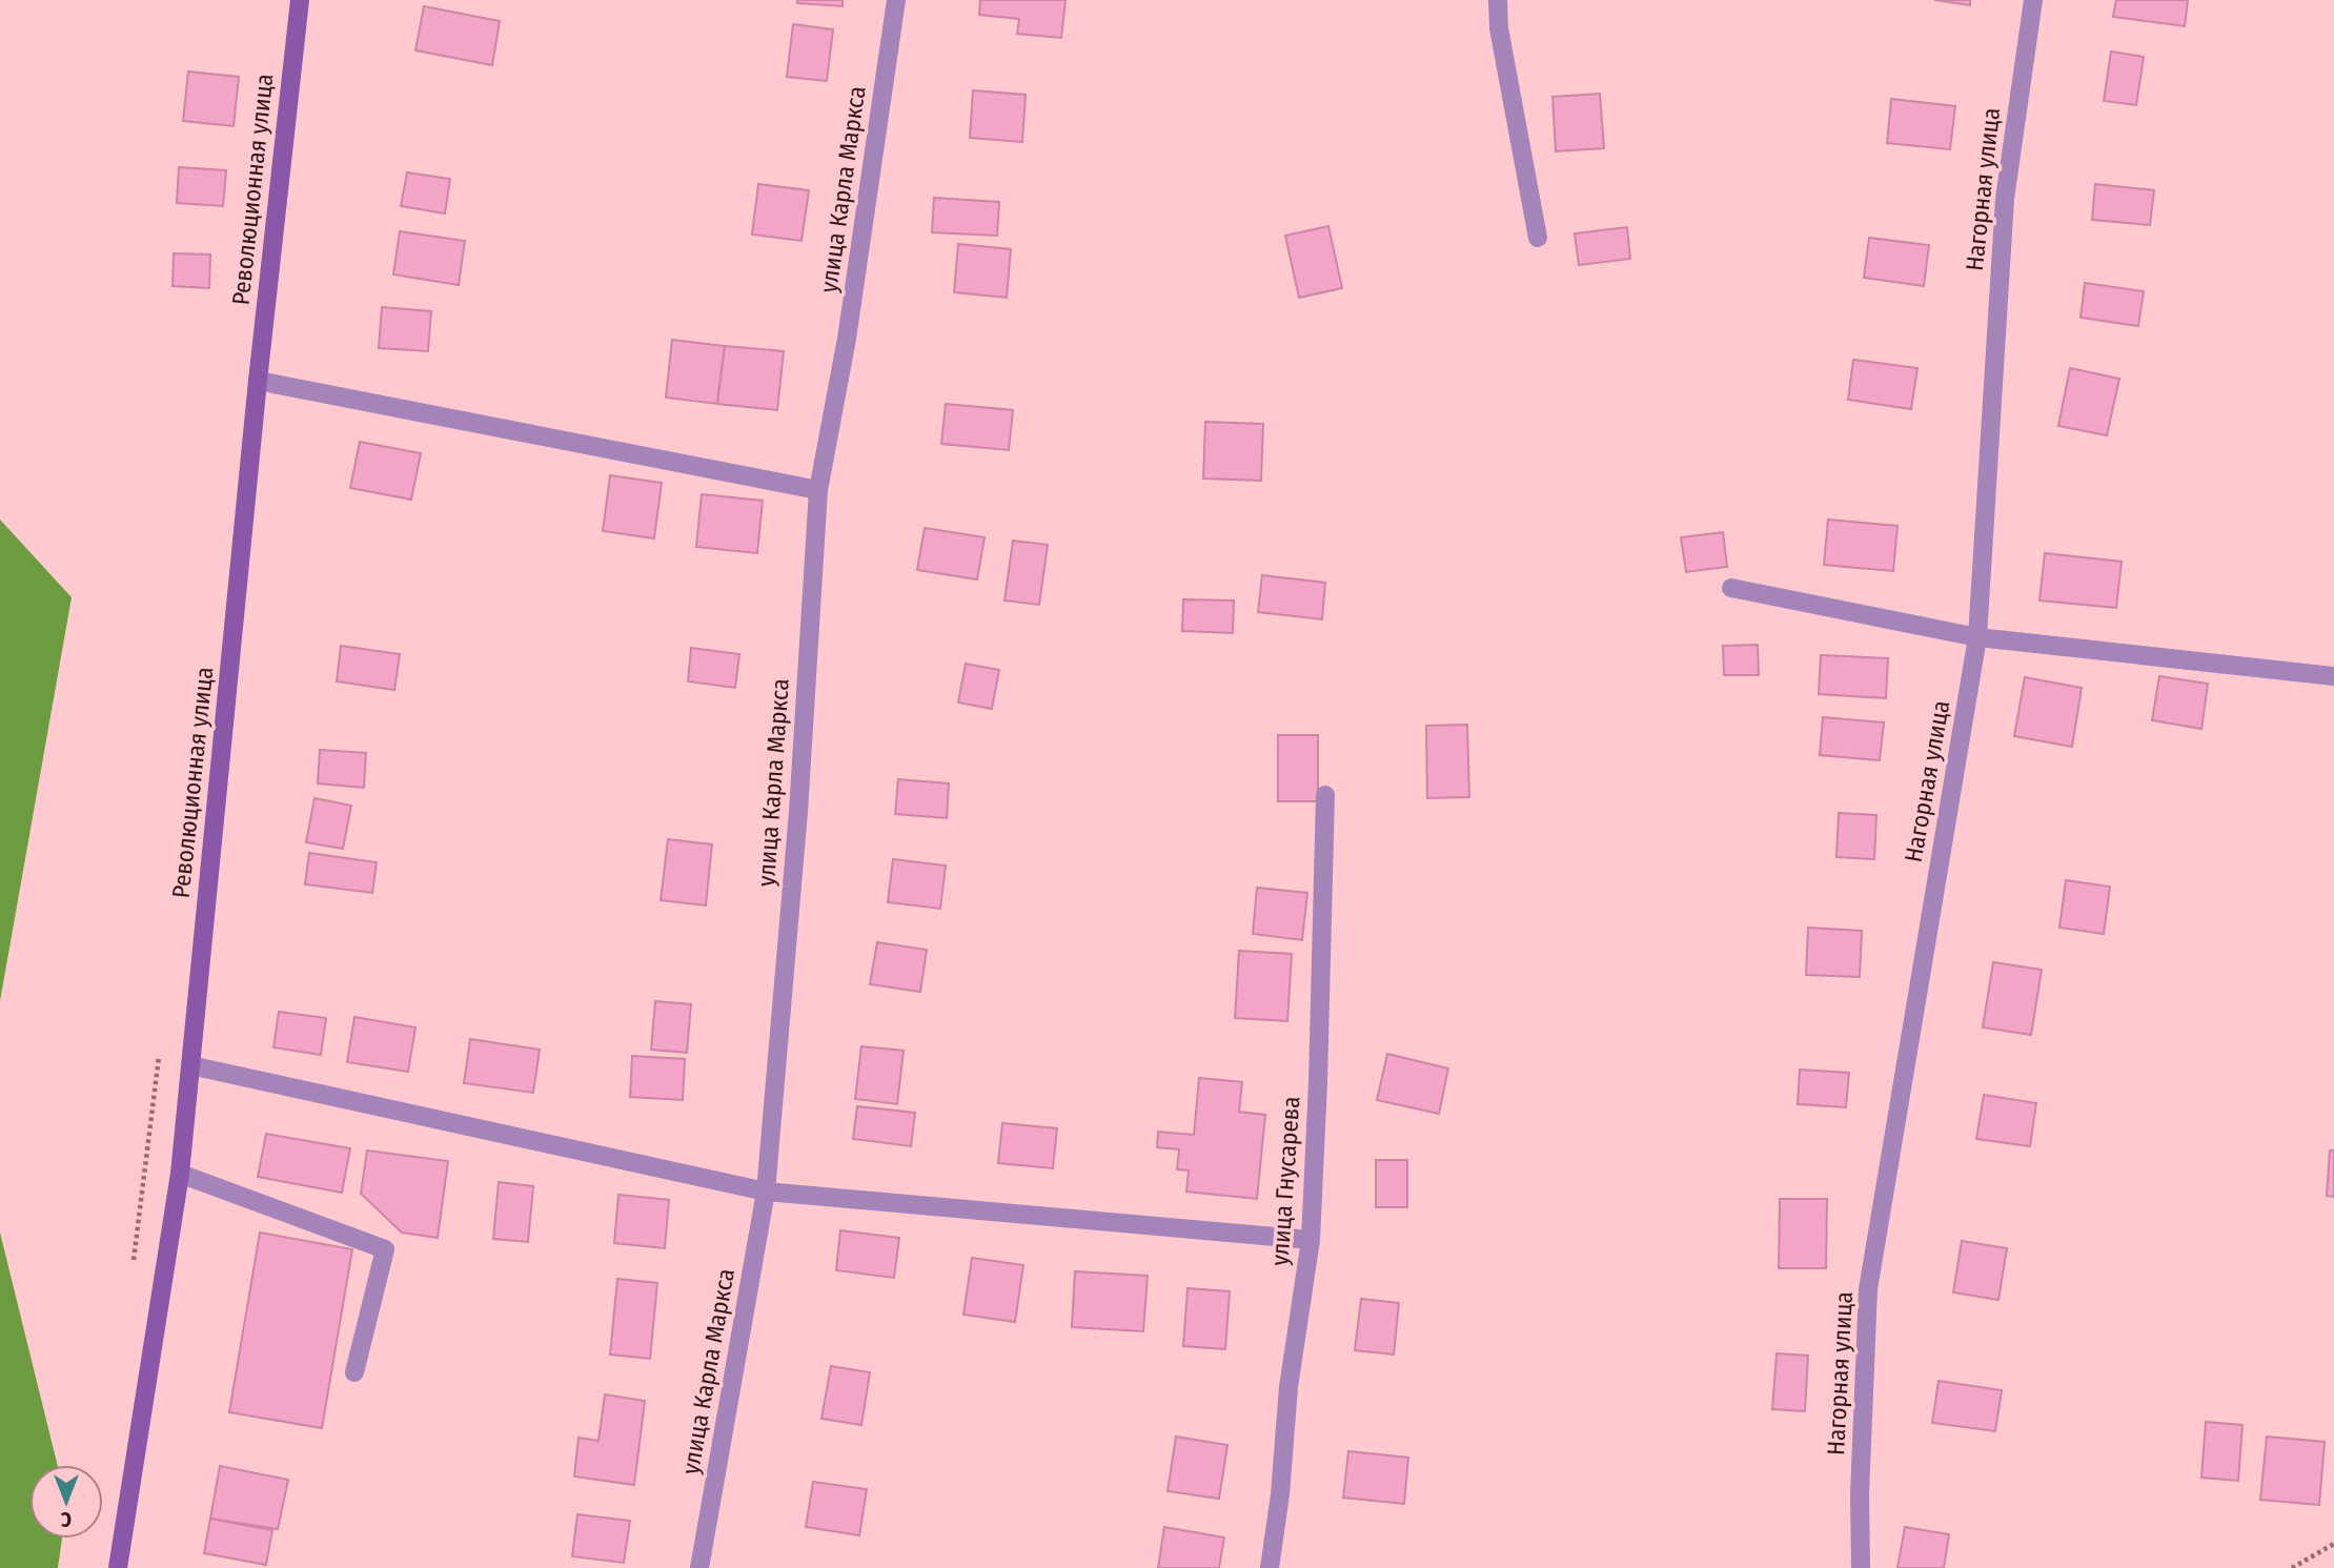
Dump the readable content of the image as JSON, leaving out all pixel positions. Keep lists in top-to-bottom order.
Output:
{
  "streets": {
    "main road": ["Революционная улица"],
    "street": ["улица Карла Маркса", "Нагорная улица", "улица Гнусарева"]
  },
  "north": "bottom"
}
